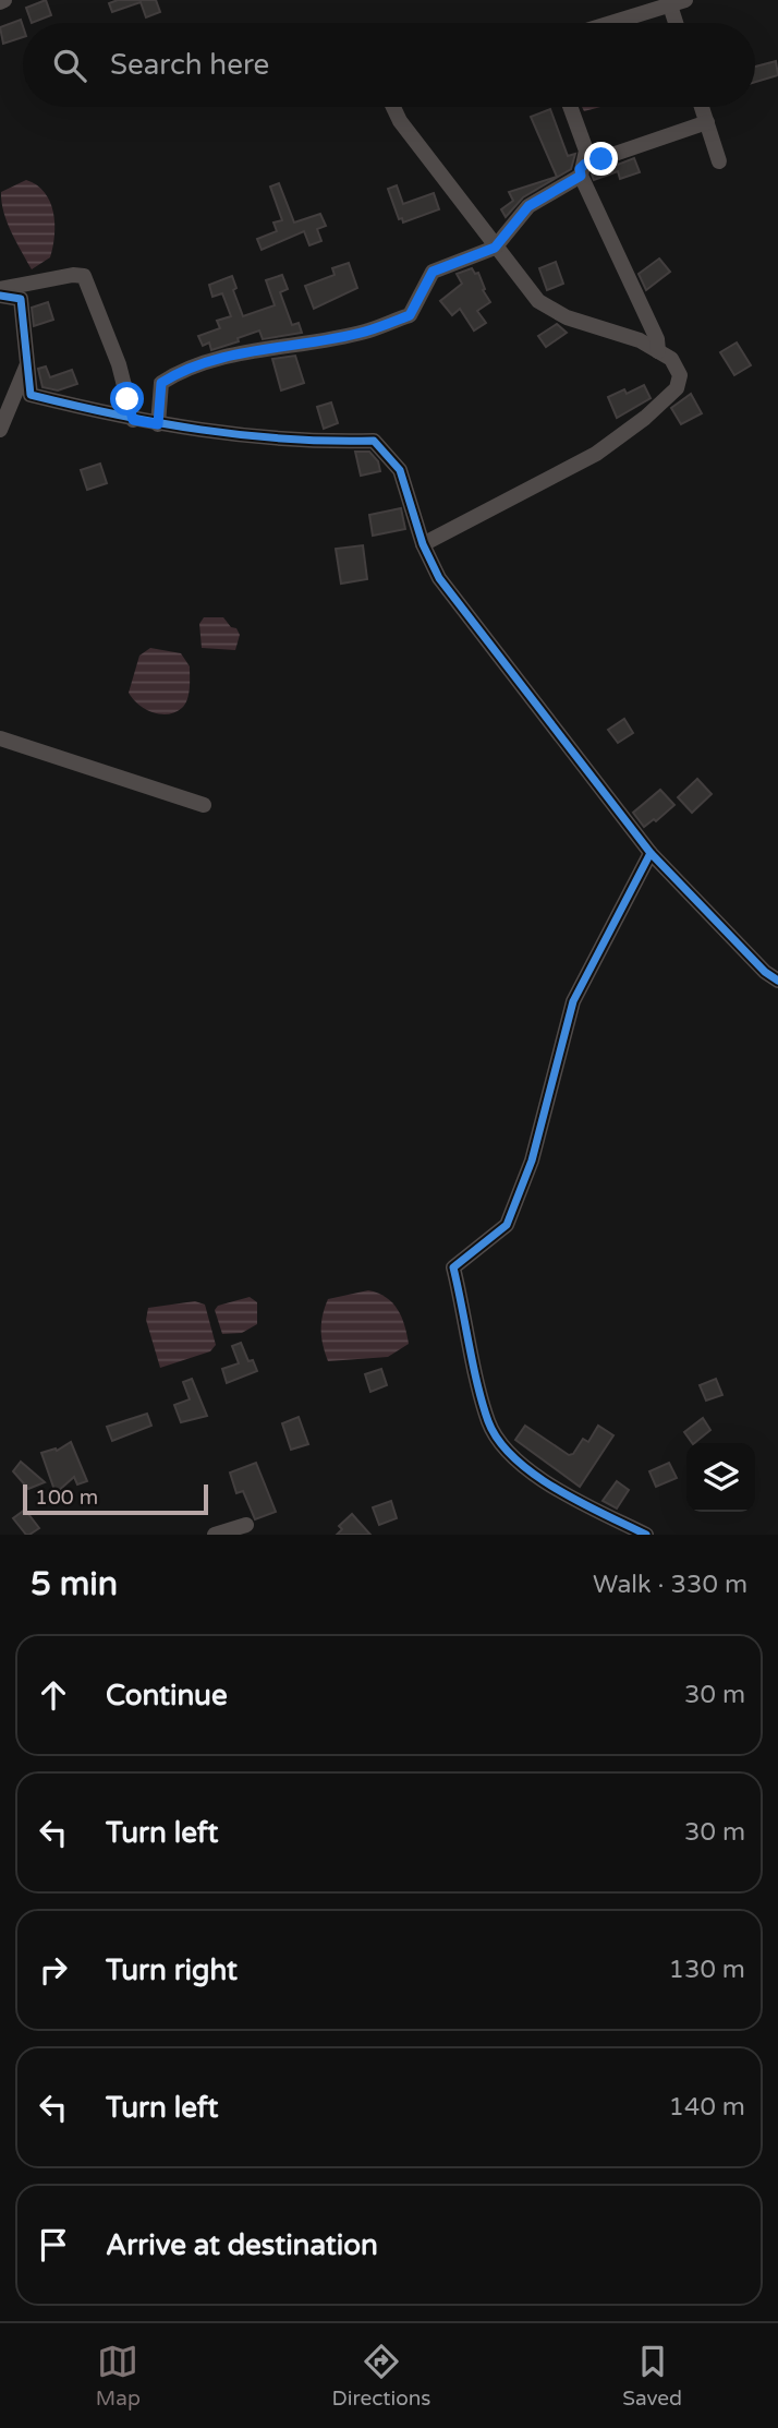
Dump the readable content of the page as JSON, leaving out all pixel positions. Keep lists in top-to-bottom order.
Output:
{
  "scale_bar": "100 m",
  "page": {
    "search": "Search here",
    "scale": "100 m",
    "heading": ["5 min", "Walk · 330 m"],
    "list": [
      ["Continue", "30 m"],
      ["Turn left", "30 m"],
      ["Turn right", "130 m"],
      ["Turn left", "140 m"],
      "Arrive at destination"
    ],
    "nav": ["Map", "Directions", "Saved"]
  }
}
